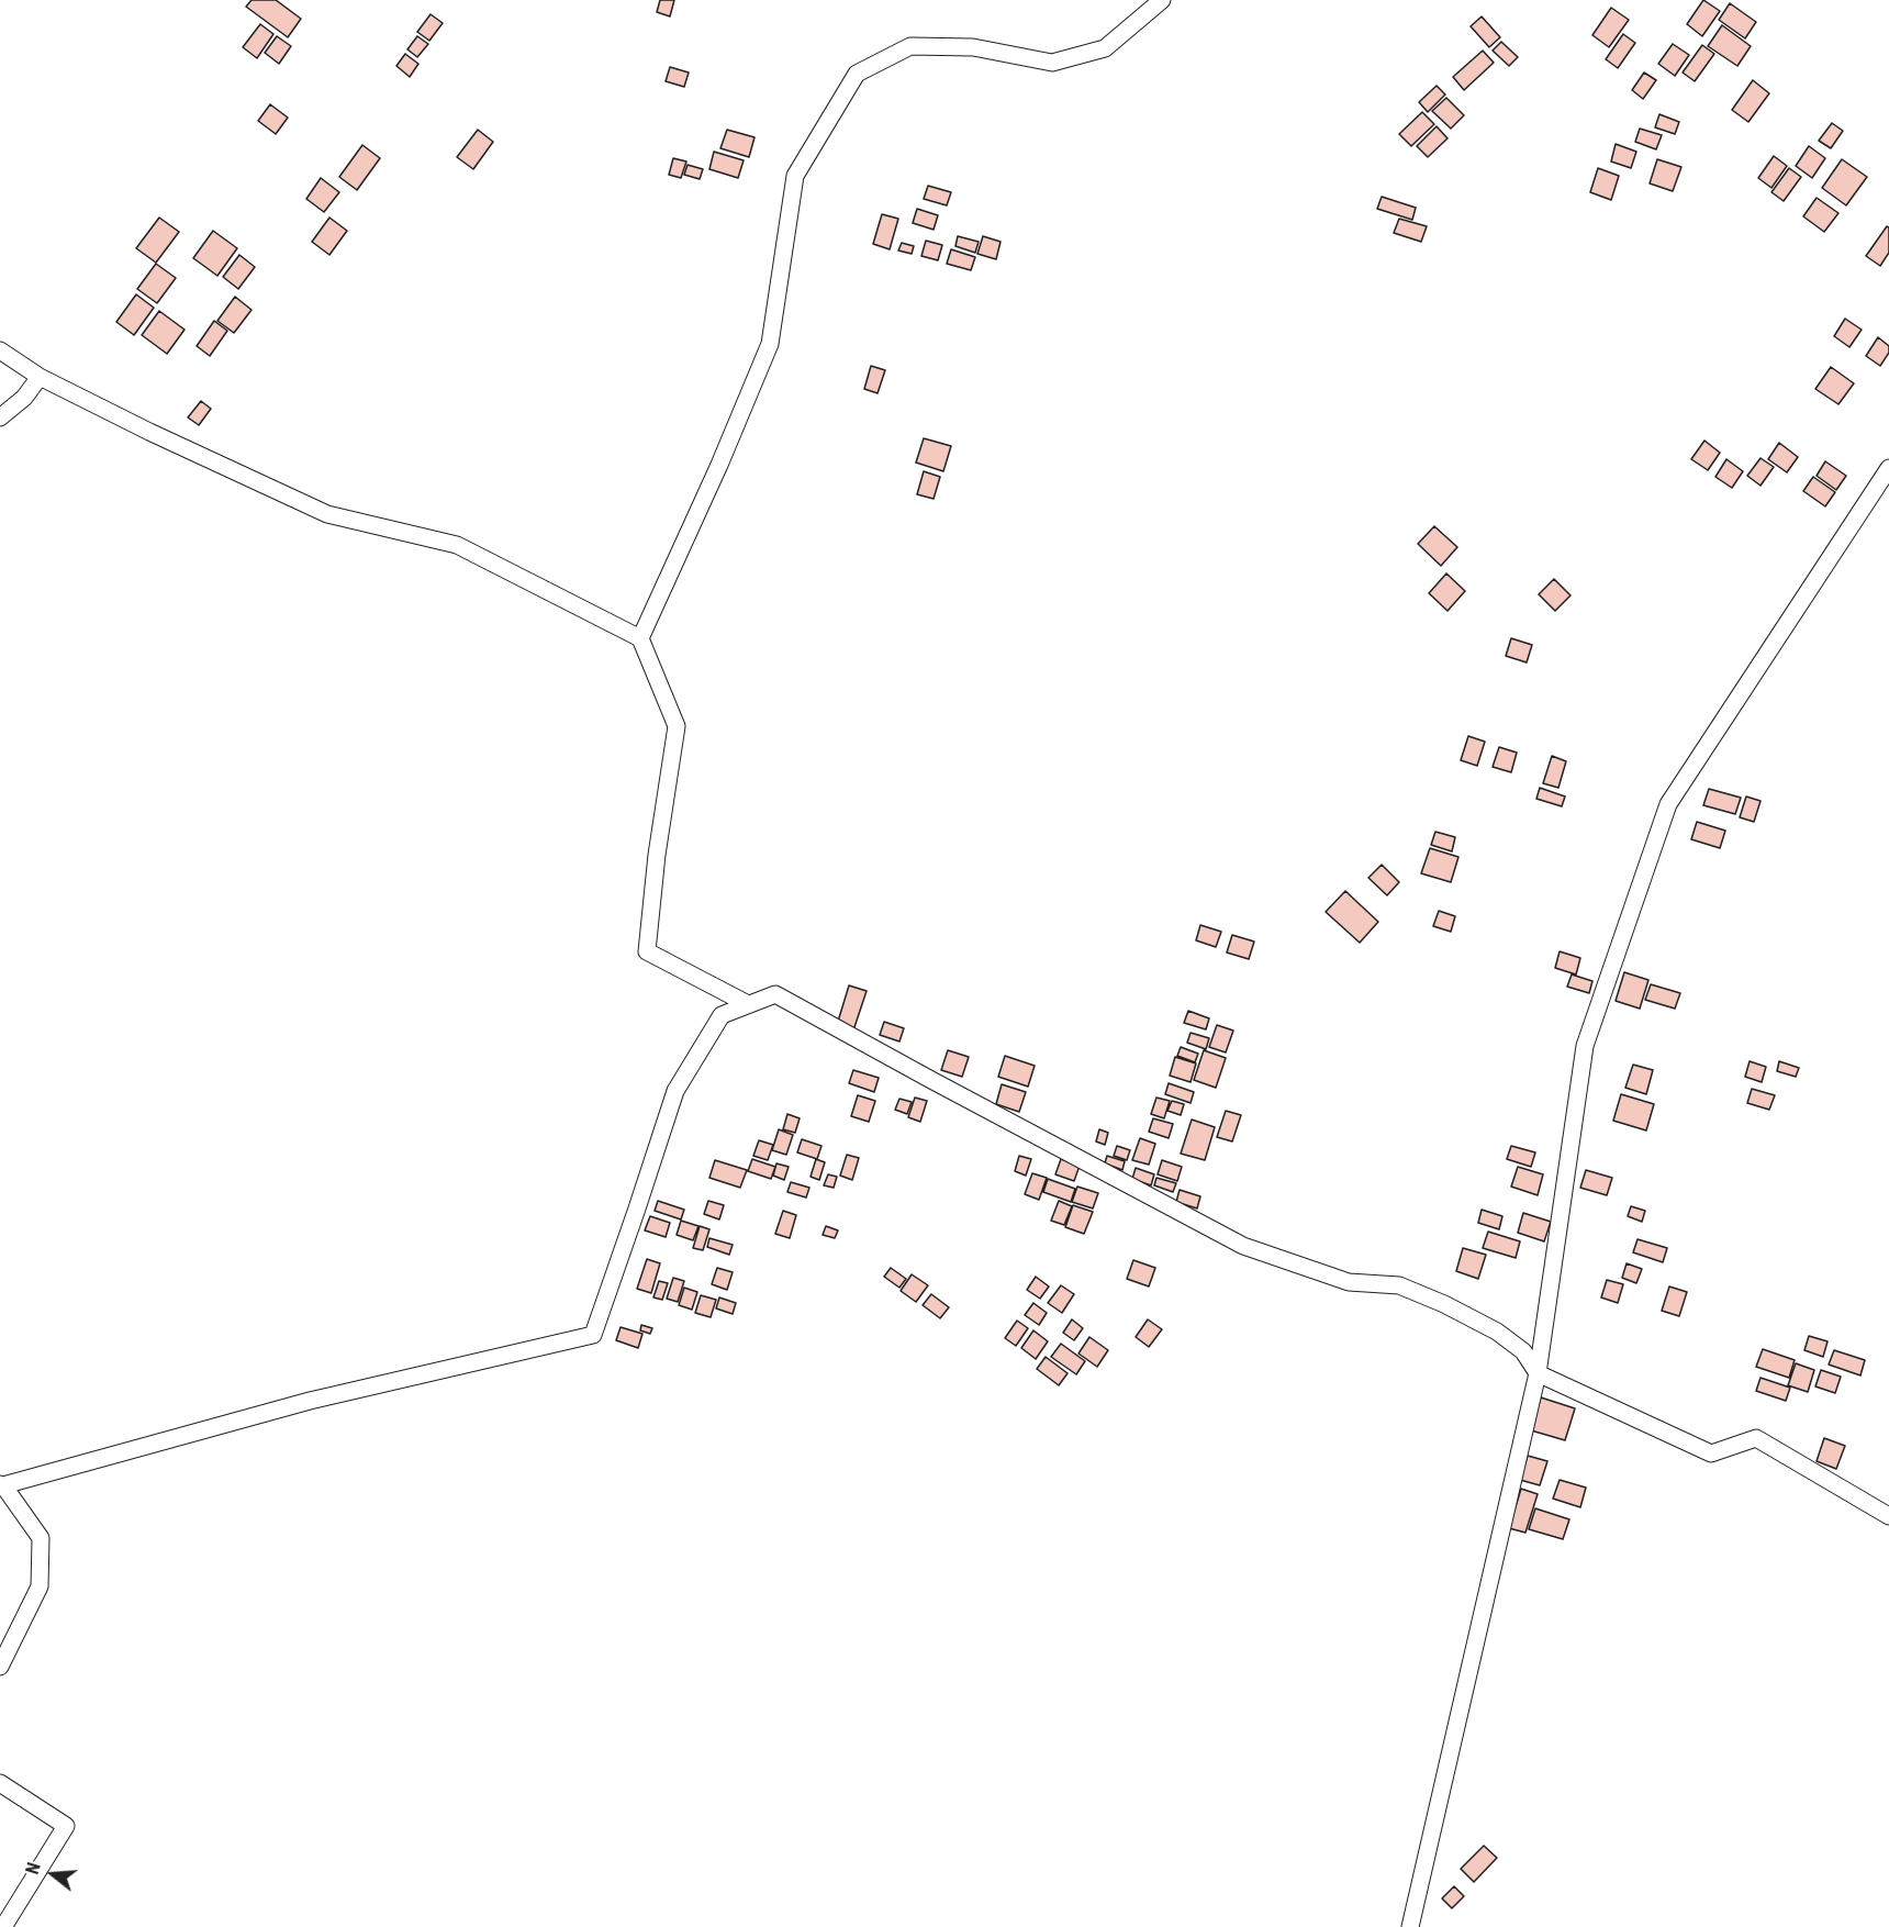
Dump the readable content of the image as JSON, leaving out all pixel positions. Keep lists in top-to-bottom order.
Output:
{
  "north": "left"
}
